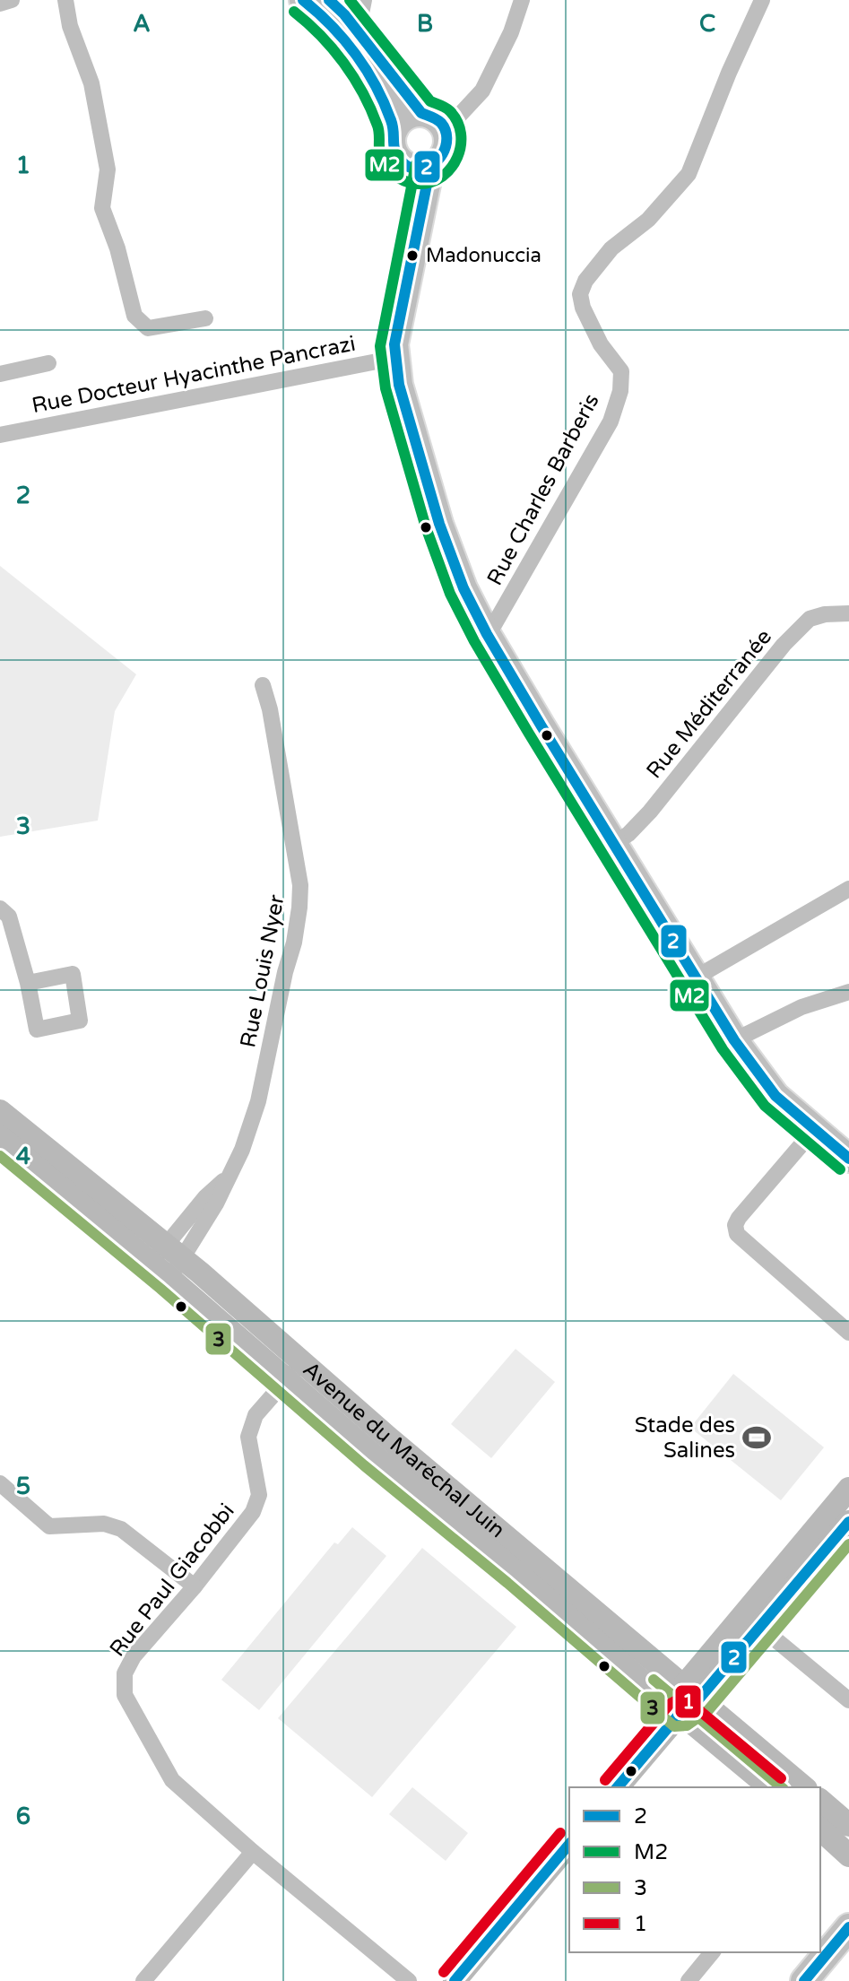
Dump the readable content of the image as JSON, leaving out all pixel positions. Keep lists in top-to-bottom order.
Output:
{
  "streets": {
    "main road": ["Avenue du Maréchal Juin"],
    "street": [
      "Rue Docteur Hyacinthe Pancrazi",
      "Rue Charles Barberis",
      "Rue Méditerranée",
      "Rue Louis Nyer",
      "Rue Paul Giacobbi"
    ]
  },
  "crossings": [
    ["Rue Louis Nyer", "Avenue du Maréchal Juin"],
    ["Avenue du Maréchal Juin", "Rue Paul Giacobbi"]
  ],
  "places": {
    "other": ["Madonuccia"],
    "sports": ["Stade des Salines"]
  },
  "lines": [
    "transit line 2",
    "transit line M2",
    "transit line 3",
    "transit line 1"
  ],
  "legend": [
    "2",
    "M2",
    "3",
    "1"
  ],
  "grid": {
    "columns": ["A", "B", "C"],
    "rows": [
      "1",
      "2",
      "3",
      "4",
      "5",
      "6"
    ]
  }
}
